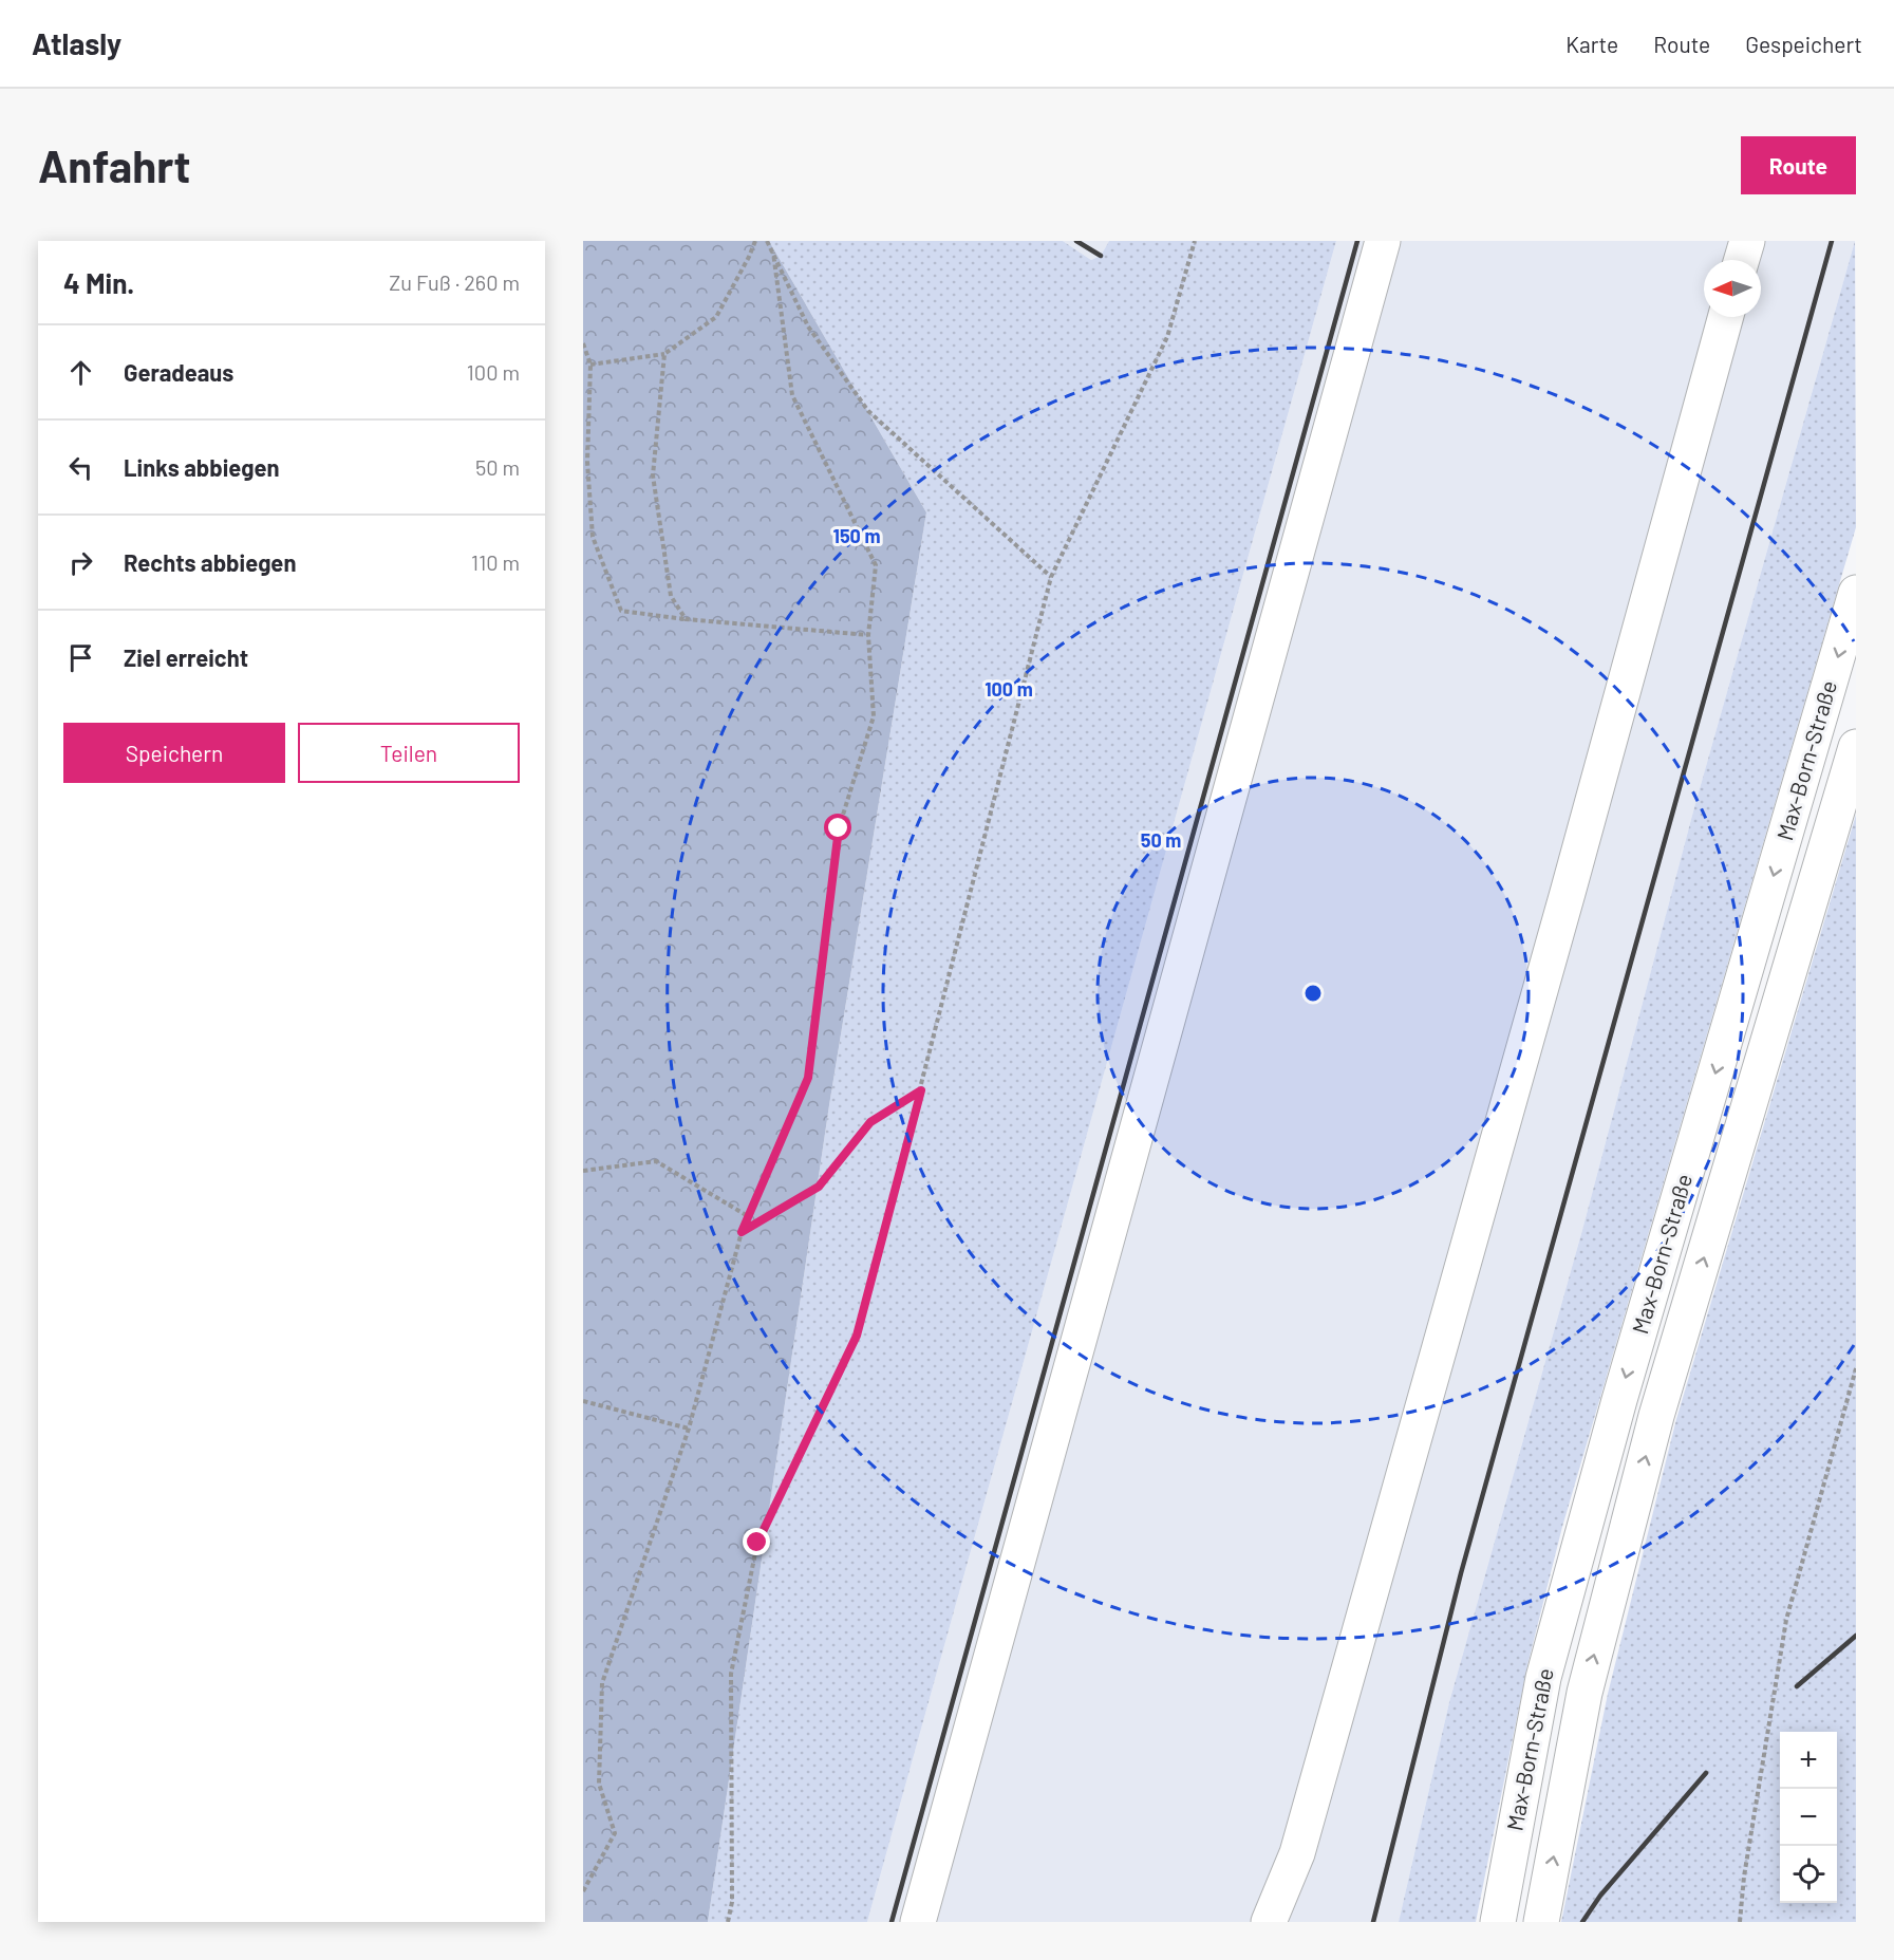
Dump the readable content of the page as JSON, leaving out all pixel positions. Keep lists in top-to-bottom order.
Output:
{
  "streets": {
    "main road": ["Max-Born-Straße"]
  },
  "north": "left",
  "page": {
    "header": "Atlasly",
    "nav": ["Karte", "Route", "Gespeichert"],
    "buttons": [
      "Route",
      ["Speichern", "Teilen"]
    ],
    "title": "Anfahrt",
    "heading": ["4 Min.", "Zu Fuß · 260 m"],
    "list": [
      ["Geradeaus", "100 m"],
      ["Links abbiegen", "50 m"],
      ["Rechts abbiegen", "110 m"],
      "Ziel erreicht"
    ],
    "map_buttons": ["+", "−"]
  },
  "rings": ["150 m", "100 m", "50 m"]
}
